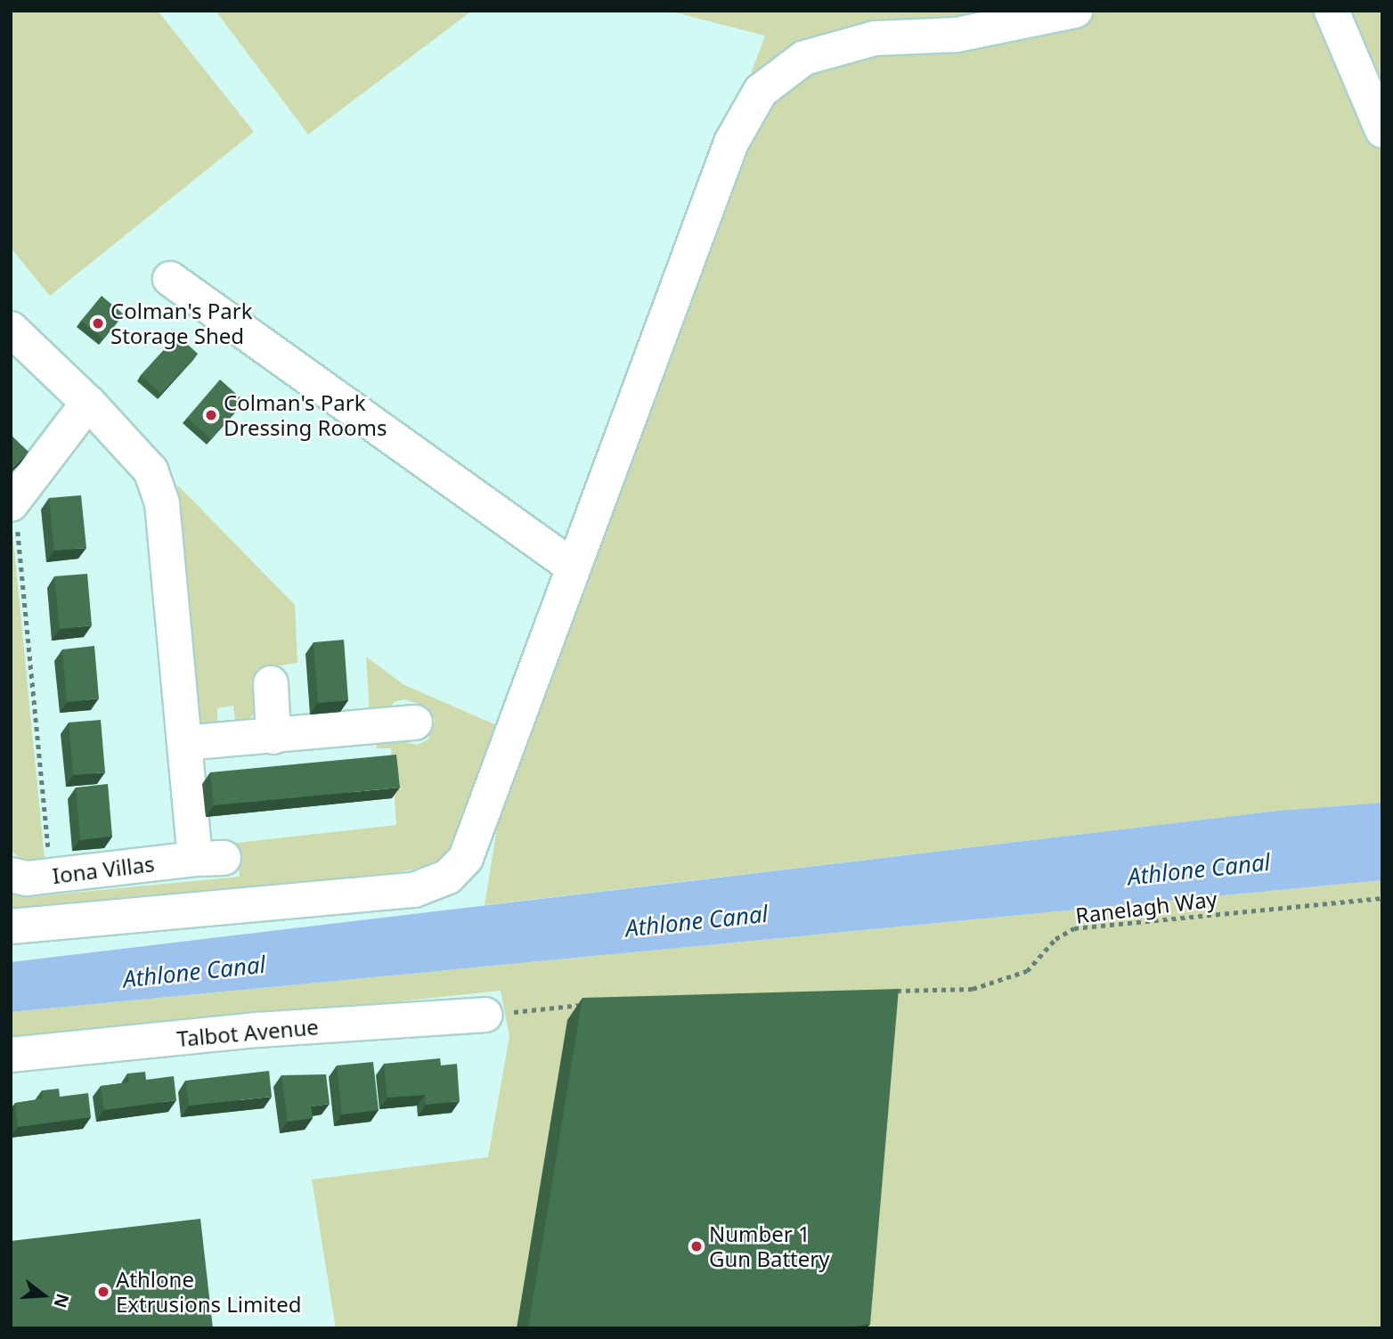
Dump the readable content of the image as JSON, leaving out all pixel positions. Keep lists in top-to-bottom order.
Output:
{
  "streets": {
    "street": ["Iona Villas", "Talbot Avenue"],
    "path": ["Ranelagh Way"]
  },
  "water": ["Athlone Canal"],
  "places": [
    "Colman's Park Storage Shed",
    "Colman's Park Dressing Rooms",
    "Number 1 Gun Battery",
    "Athlone Extrusions Limited"
  ],
  "north": "right"
}
